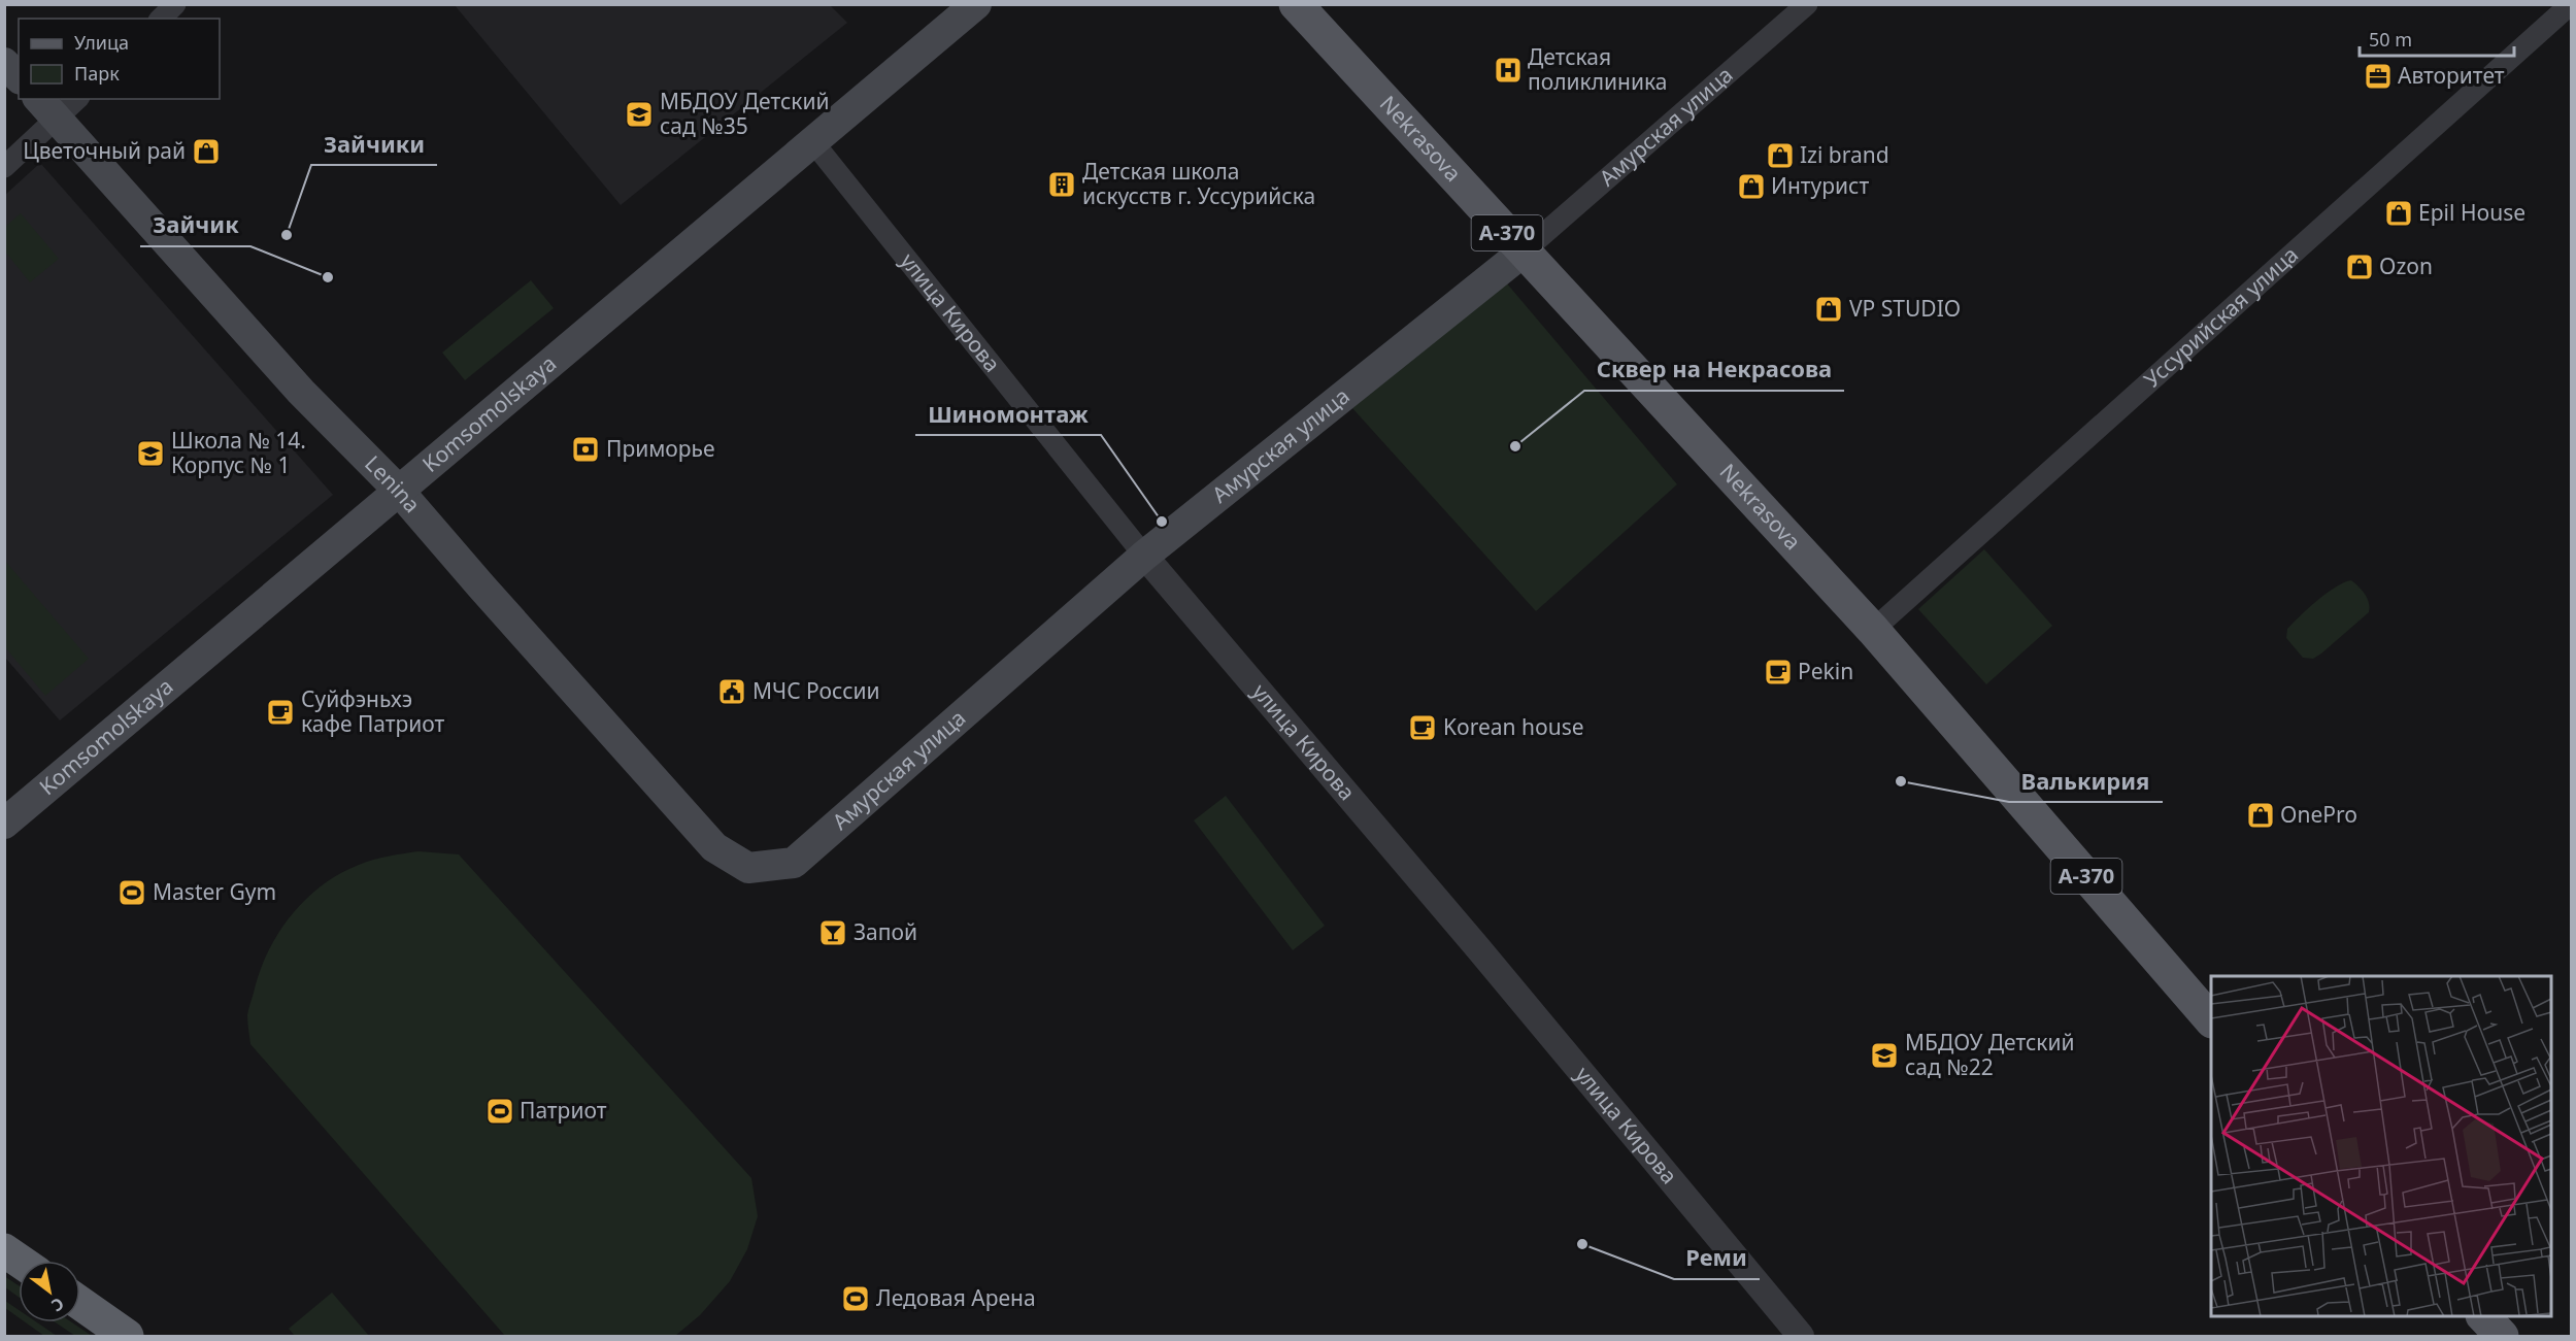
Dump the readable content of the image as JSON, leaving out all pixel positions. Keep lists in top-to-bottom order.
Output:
{
  "streets": {
    "main road": [
      "Амурская улица",
      "Nekrasova",
      "А-370",
      "Komsomolskaya",
      "Lenina"
    ],
    "street": ["улица Кирова", "Уссурийская улица"]
  },
  "crossings": [
    ["Амурская улица", "Nekrasova"],
    ["Амурская улица", "улица Кирова"],
    ["Амурская улица", "Lenina"],
    ["Nekrasova", "Уссурийская улица"],
    ["улица Кирова", "Komsomolskaya"],
    ["Komsomolskaya", "Lenina"]
  ],
  "places": {
    "hospital": ["Детская поликлиника"],
    "office": ["Авторитет"],
    "school or university": ["МБДОУ Детский сад №35", "Школа № 14. Корпус № 1", "МБДОУ Детский сад №22"],
    "shop": [
      "Цветочный рай",
      "Izi brand",
      "Интурист",
      "Epil House",
      "Ozon",
      "VP STUDIO",
      "OnePro"
    ],
    "building": ["Детская школа искусств г. Уссурийска"],
    "other": [
      "Зайчики",
      "Зайчик",
      "Сквер на Некрасова",
      "Шиномонтаж",
      "Валькирия",
      "Реми"
    ],
    "bank": ["Приморье"],
    "cafe": ["Pekin", "Суйфэньхэ кафе Патриот", "Korean house"],
    "public building": ["МЧС России"],
    "sports": ["Master Gym", "Патриот", "Ледовая Арена"],
    "bar": ["Запой"]
  },
  "legend": ["Улица", "Парк"],
  "scale_bar": "50 m",
  "north": "bottom right"
}
